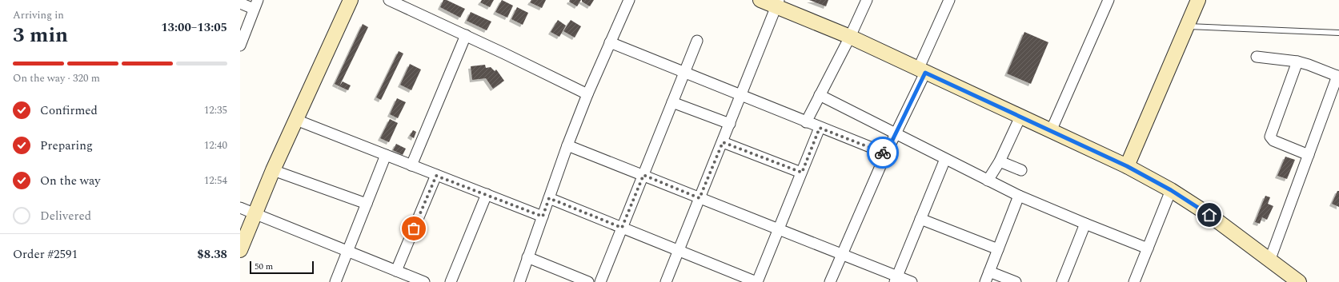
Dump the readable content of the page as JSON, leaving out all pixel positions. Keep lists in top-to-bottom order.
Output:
{
  "scale_bar": "50 m",
  "page": {
    "heading": ["3 min", "Arriving in", "13:00–13:05"],
    "panel": ["Order #2591", "$8.38"],
    "bar": "On the way · 320 m",
    "list": [
      ["Confirmed", "12:35"],
      ["Preparing", "12:40"],
      ["On the way", "12:54"],
      "Delivered"
    ],
    "scale": "50 m"
  }
}
